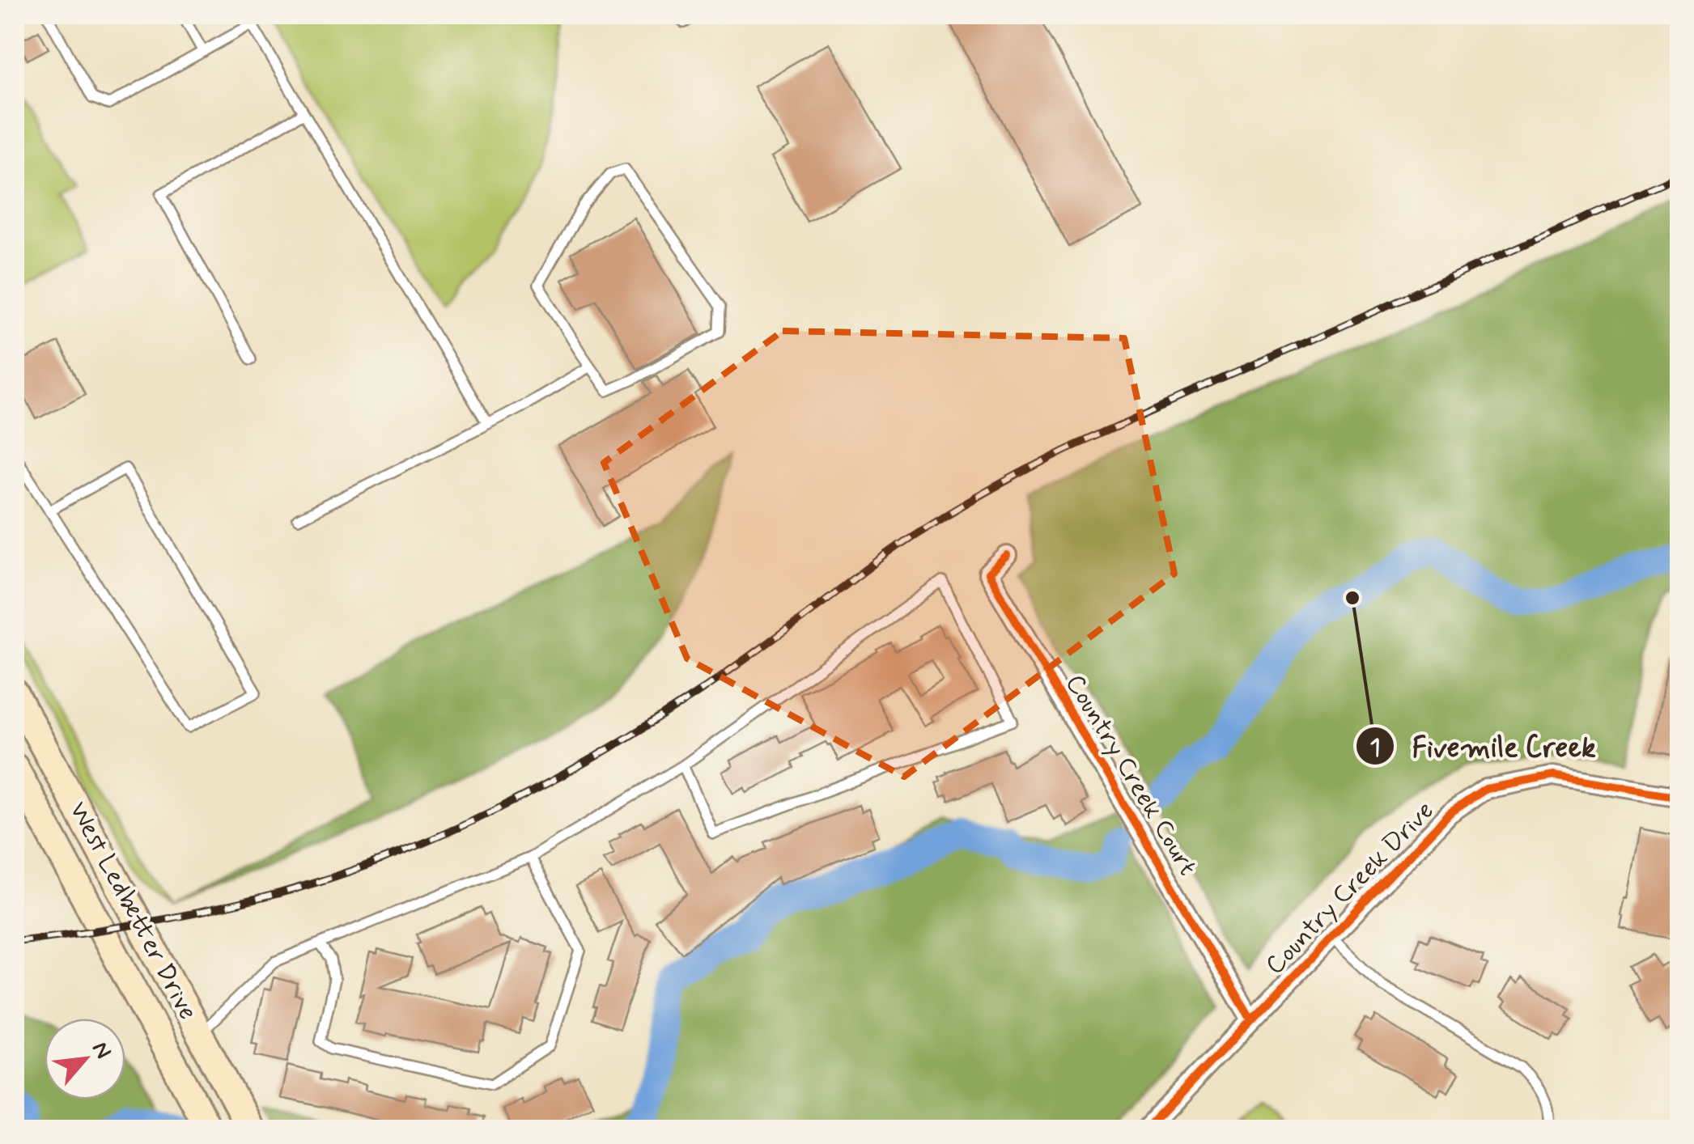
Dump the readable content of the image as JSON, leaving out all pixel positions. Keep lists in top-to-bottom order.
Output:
{
  "streets": {
    "main road": ["West Ledbetter Drive"],
    "street": ["Country Creek Court", "Country Creek Drive"]
  },
  "crossings": [
    ["Country Creek Court", "Country Creek Drive"]
  ],
  "places": ["Fivemile Creek"],
  "north": "top right"
}
